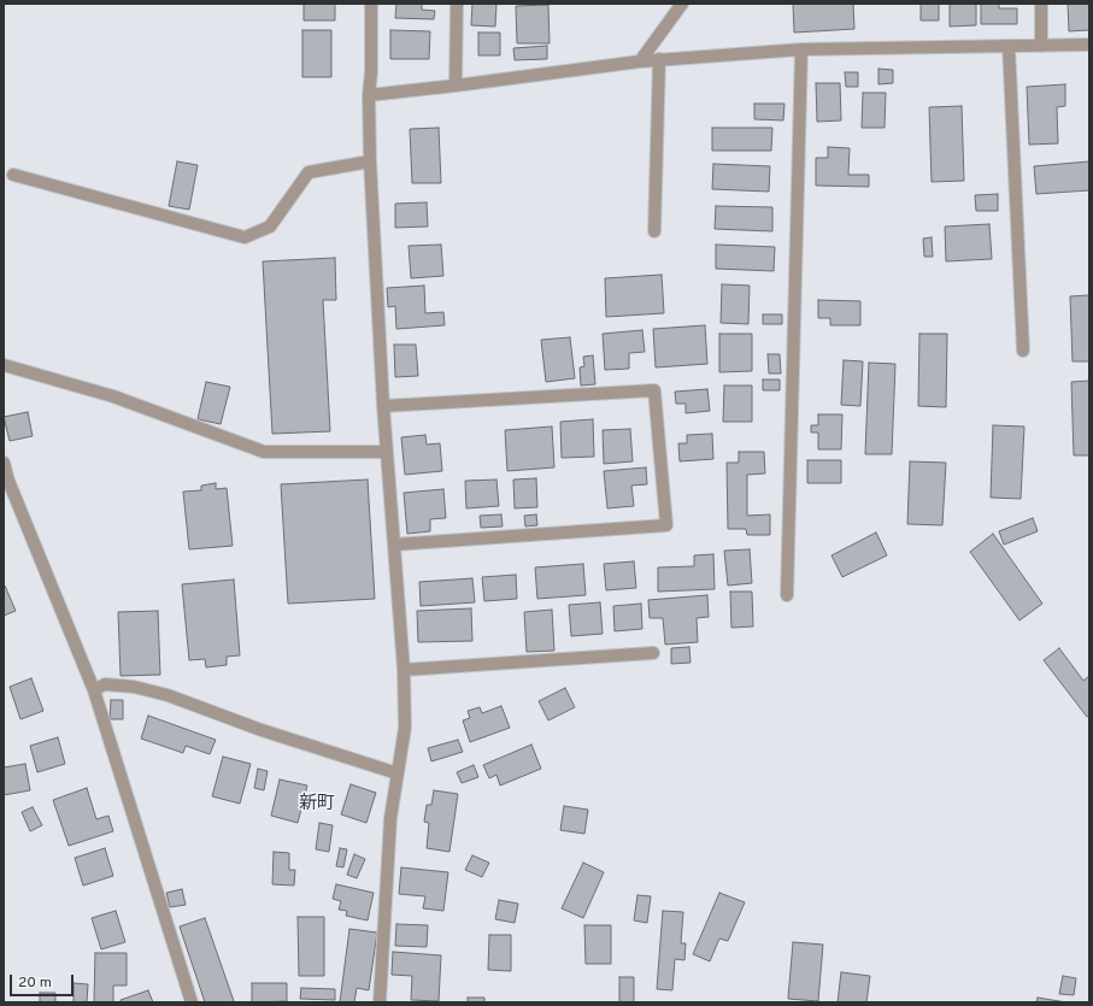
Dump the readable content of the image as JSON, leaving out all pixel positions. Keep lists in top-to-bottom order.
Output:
{
  "districts": ["新町"],
  "scale_bar": "20 m"
}
